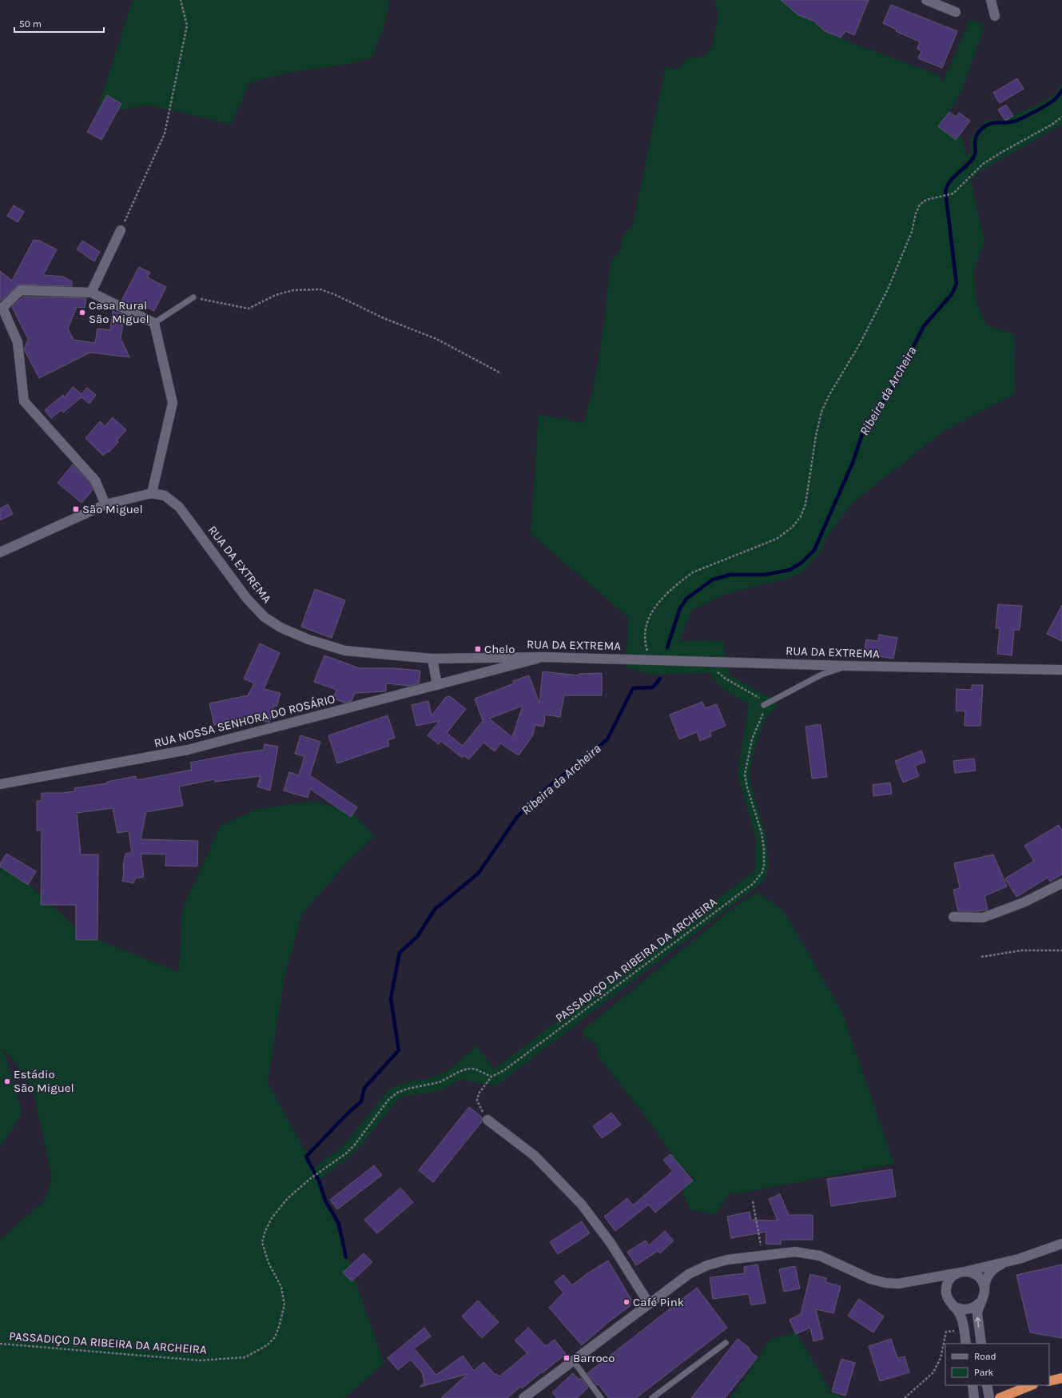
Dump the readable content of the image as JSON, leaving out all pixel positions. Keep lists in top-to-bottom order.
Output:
{
  "streets": {
    "street": ["RUA DA EXTREMA", "RUA NOSSA SENHORA DO ROSÁRIO"],
    "path": ["PASSADIÇO DA RIBEIRA DA ARCHEIRA"]
  },
  "crossings": [
    ["RUA DA EXTREMA", "RUA NOSSA SENHORA DO ROSÁRIO"]
  ],
  "water": ["Ribeira da Archeira"],
  "places": {
    "other": ["Casa Rural São Miguel", "Estádio São Miguel", "Café Pink"],
    "transit": ["São Miguel", "Chelo", "Barroco"]
  },
  "legend": ["Road", "Park"],
  "scale_bar": "50 m"
}
